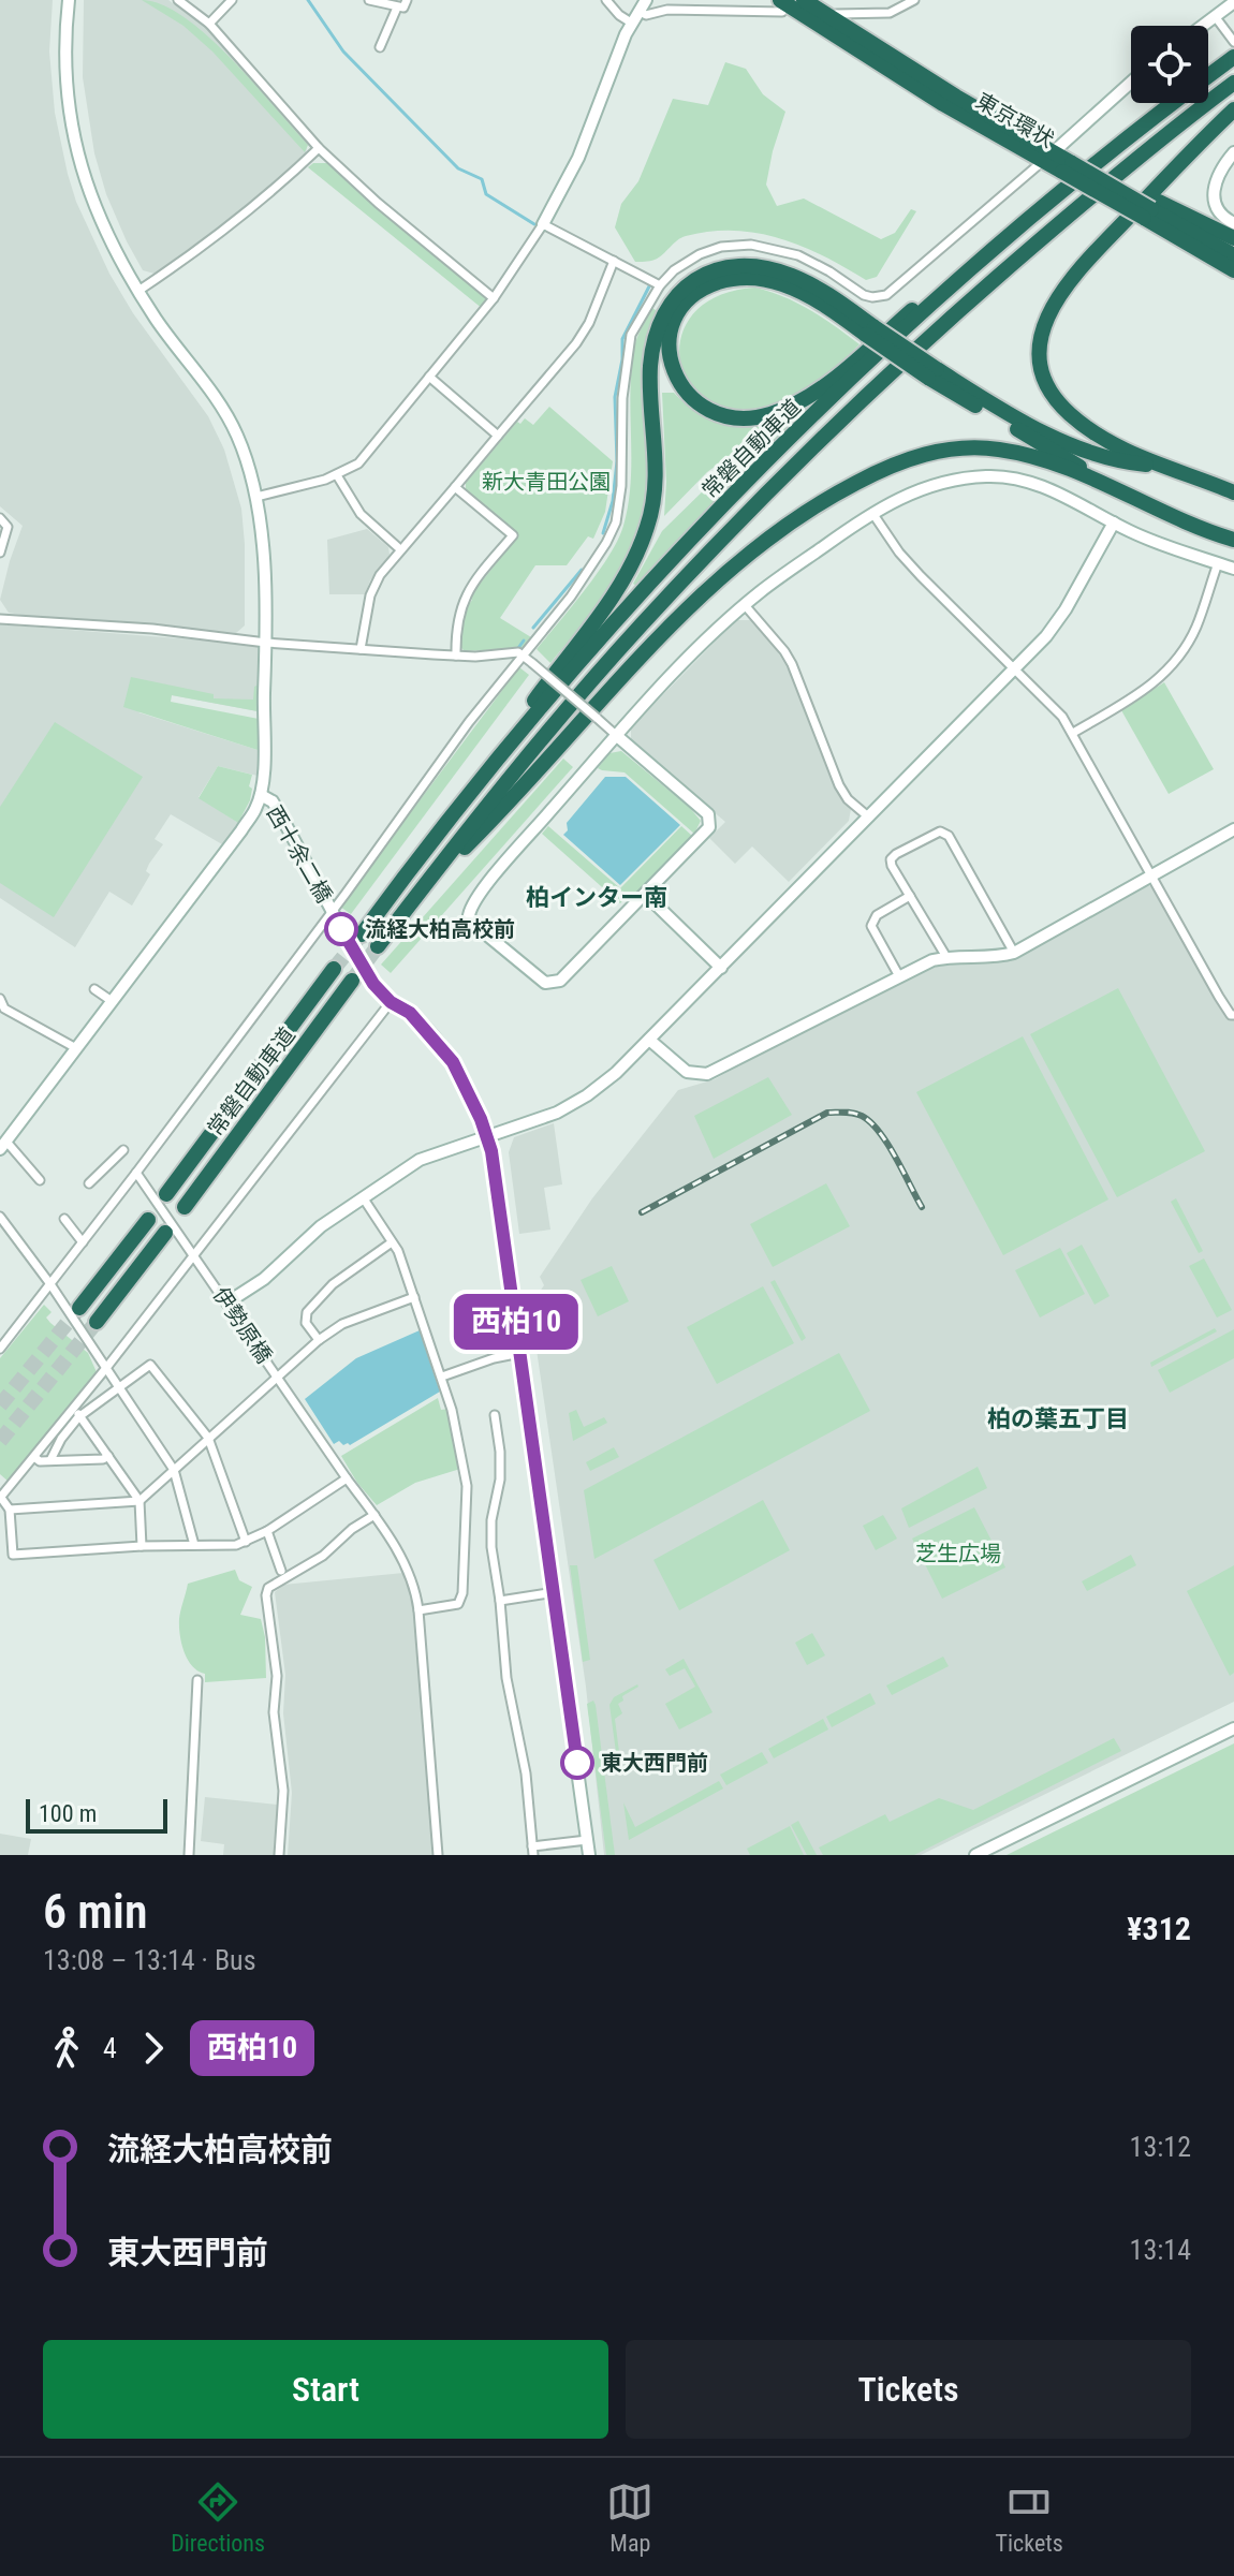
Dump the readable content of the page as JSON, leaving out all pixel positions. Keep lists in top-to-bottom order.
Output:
{
  "streets": {
    "highway": ["東京環状", "常磐自動車道"],
    "street": ["西十余二橋", "伊勢原橋"]
  },
  "districts": ["柏インター南", "柏の葉五丁目"],
  "parks": ["新大青田公園", "芝生広場"],
  "places": ["流経大柏高校前", "東大西門前"],
  "lines": ["bus line 西柏10"],
  "scale_bar": "100 m",
  "page": {
    "on_map": "西柏10",
    "scale": "100 m",
    "heading": ["6 min", "13:08 – 13:14 · Bus", "¥312"],
    "legs": ["4", "西柏10"],
    "list": [
      {
        "name": "流経大柏高校前",
        "value": "13:12"
      },
      {
        "name": "東大西門前",
        "value": "13:14"
      }
    ],
    "buttons": ["Start", "Tickets"],
    "tabs": ["Directions", "Map", "Tickets"]
  }
}
